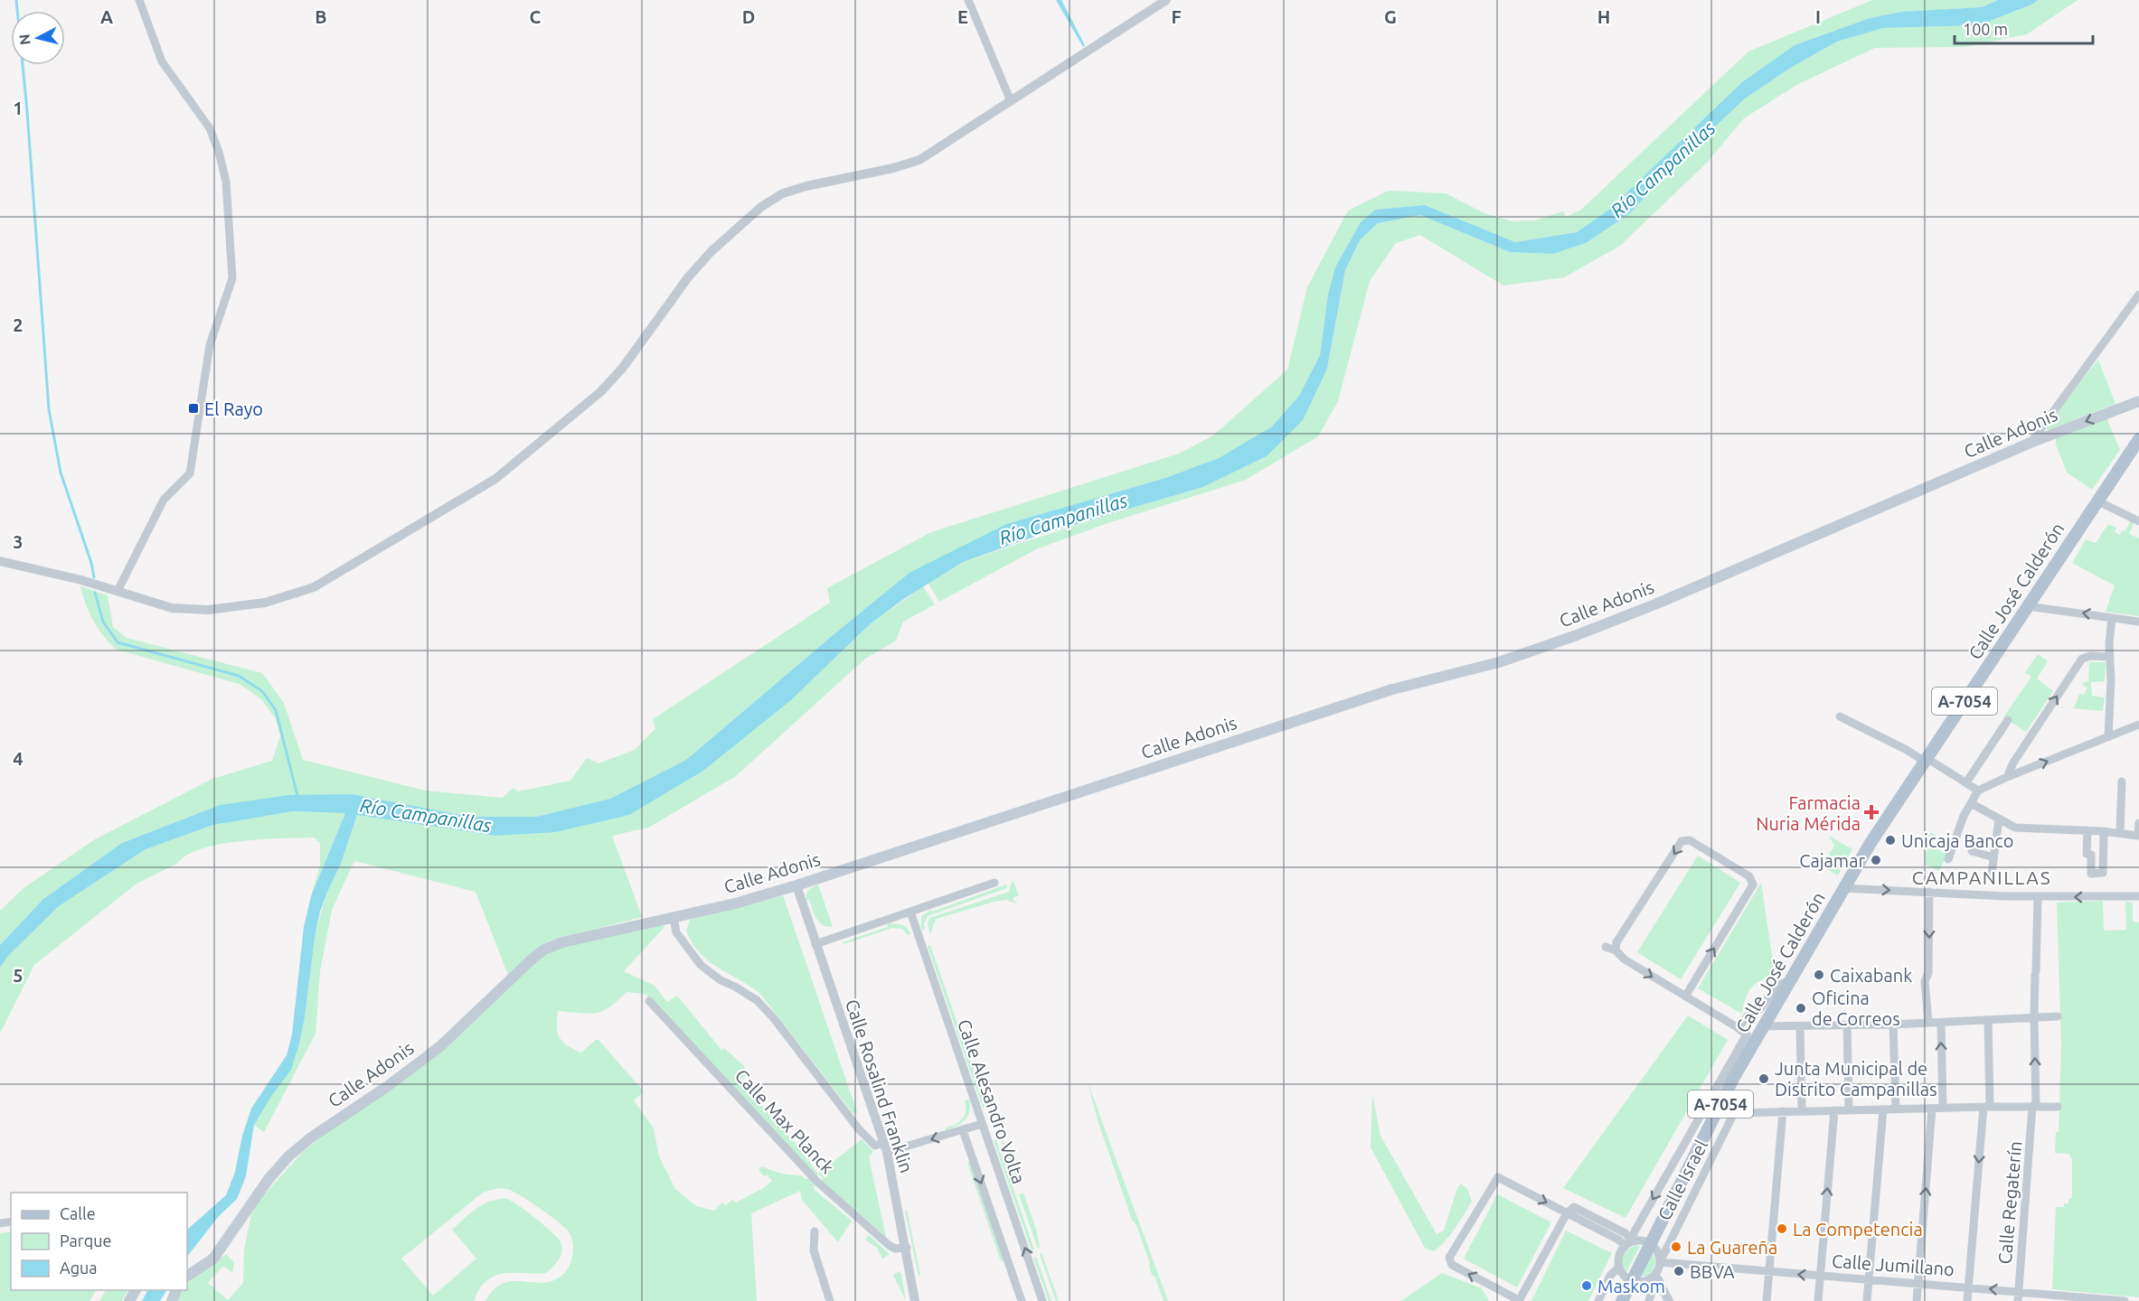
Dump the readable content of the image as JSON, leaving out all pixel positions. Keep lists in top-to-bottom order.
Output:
{
  "streets": {
    "main road": ["Calle Adonis", "Calle José Calderón", "A-7054"],
    "street": [
      "Calle Rosalind Franklin",
      "Calle Alesandro Volta",
      "Calle Max Planck",
      "Calle Israel",
      "Calle Regaterín",
      "Calle Jumillano"
    ]
  },
  "crossings": [
    ["Calle Adonis", "Calle Rosalind Franklin"],
    ["Calle Rosalind Franklin", "Calle Max Planck"],
    ["Calle Israel", "Calle Jumillano"],
    ["Calle Regaterín", "Calle Jumillano"]
  ],
  "districts": ["CAMPANILLAS"],
  "water": ["Río Campanillas"],
  "places": {
    "transit": ["El Rayo"],
    "health": ["Farmacia Nuria Mérida"],
    "other": [
      "Unicaja Banco",
      "Cajamar",
      "Caixabank",
      "Oficina de Correos",
      "Junta Municipal de Distrito Campanillas",
      "La Competencia",
      "La Guareña",
      "BBVA",
      "Maskom"
    ]
  },
  "legend": ["Calle", "Parque", "Agua"],
  "scale_bar": "100 m",
  "north": "left",
  "grid": {
    "columns": [
      "A",
      "B",
      "C",
      "D",
      "E",
      "F",
      "G",
      "H",
      "I"
    ],
    "rows": [
      "1",
      "2",
      "3",
      "4",
      "5"
    ]
  }
}
